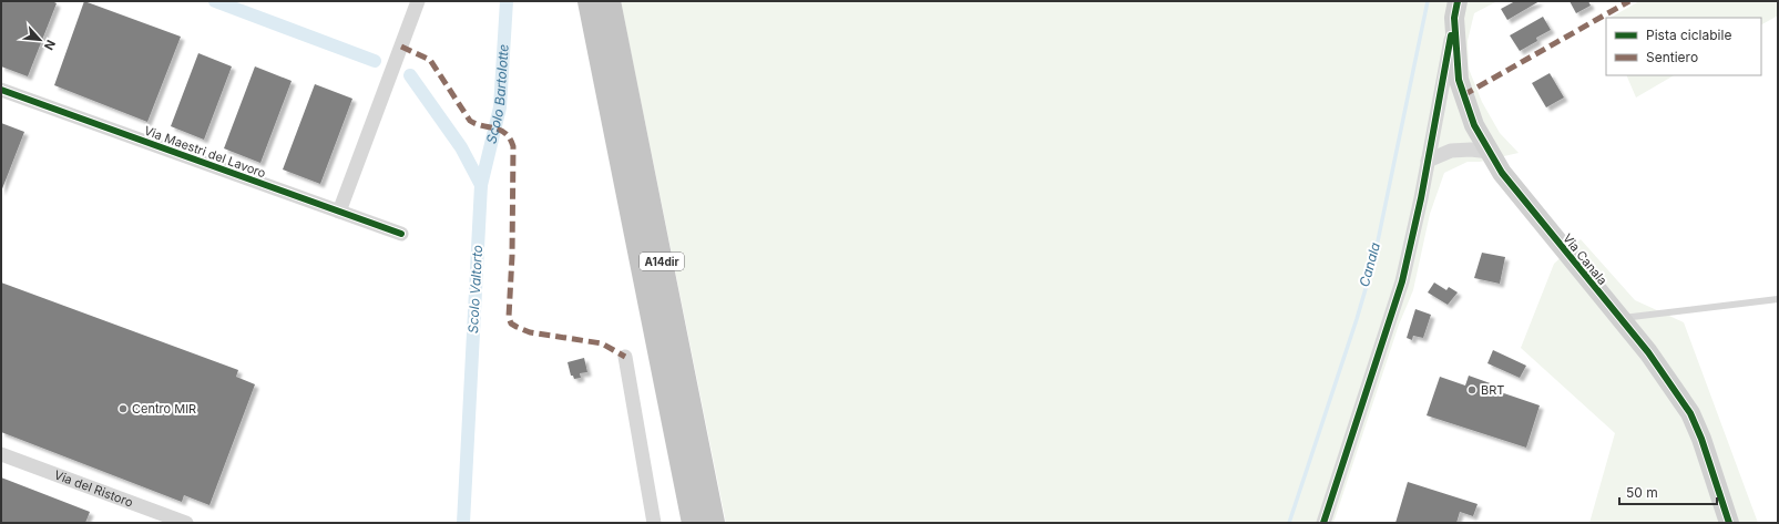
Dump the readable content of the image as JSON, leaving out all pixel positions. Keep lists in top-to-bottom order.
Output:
{
  "streets": {
    "highway": ["A14dir"],
    "street": ["Via Maestri del Lavoro", "Via Canala", "Via del Ristoro"]
  },
  "water": ["Scolo Bartolotte", "Canala", "Scolo Valtorto"],
  "places": ["BRT", "Centro MIR"],
  "legend": ["Pista ciclabile", "Sentiero"],
  "scale_bar": "50 m",
  "north": "bottom right"
}
